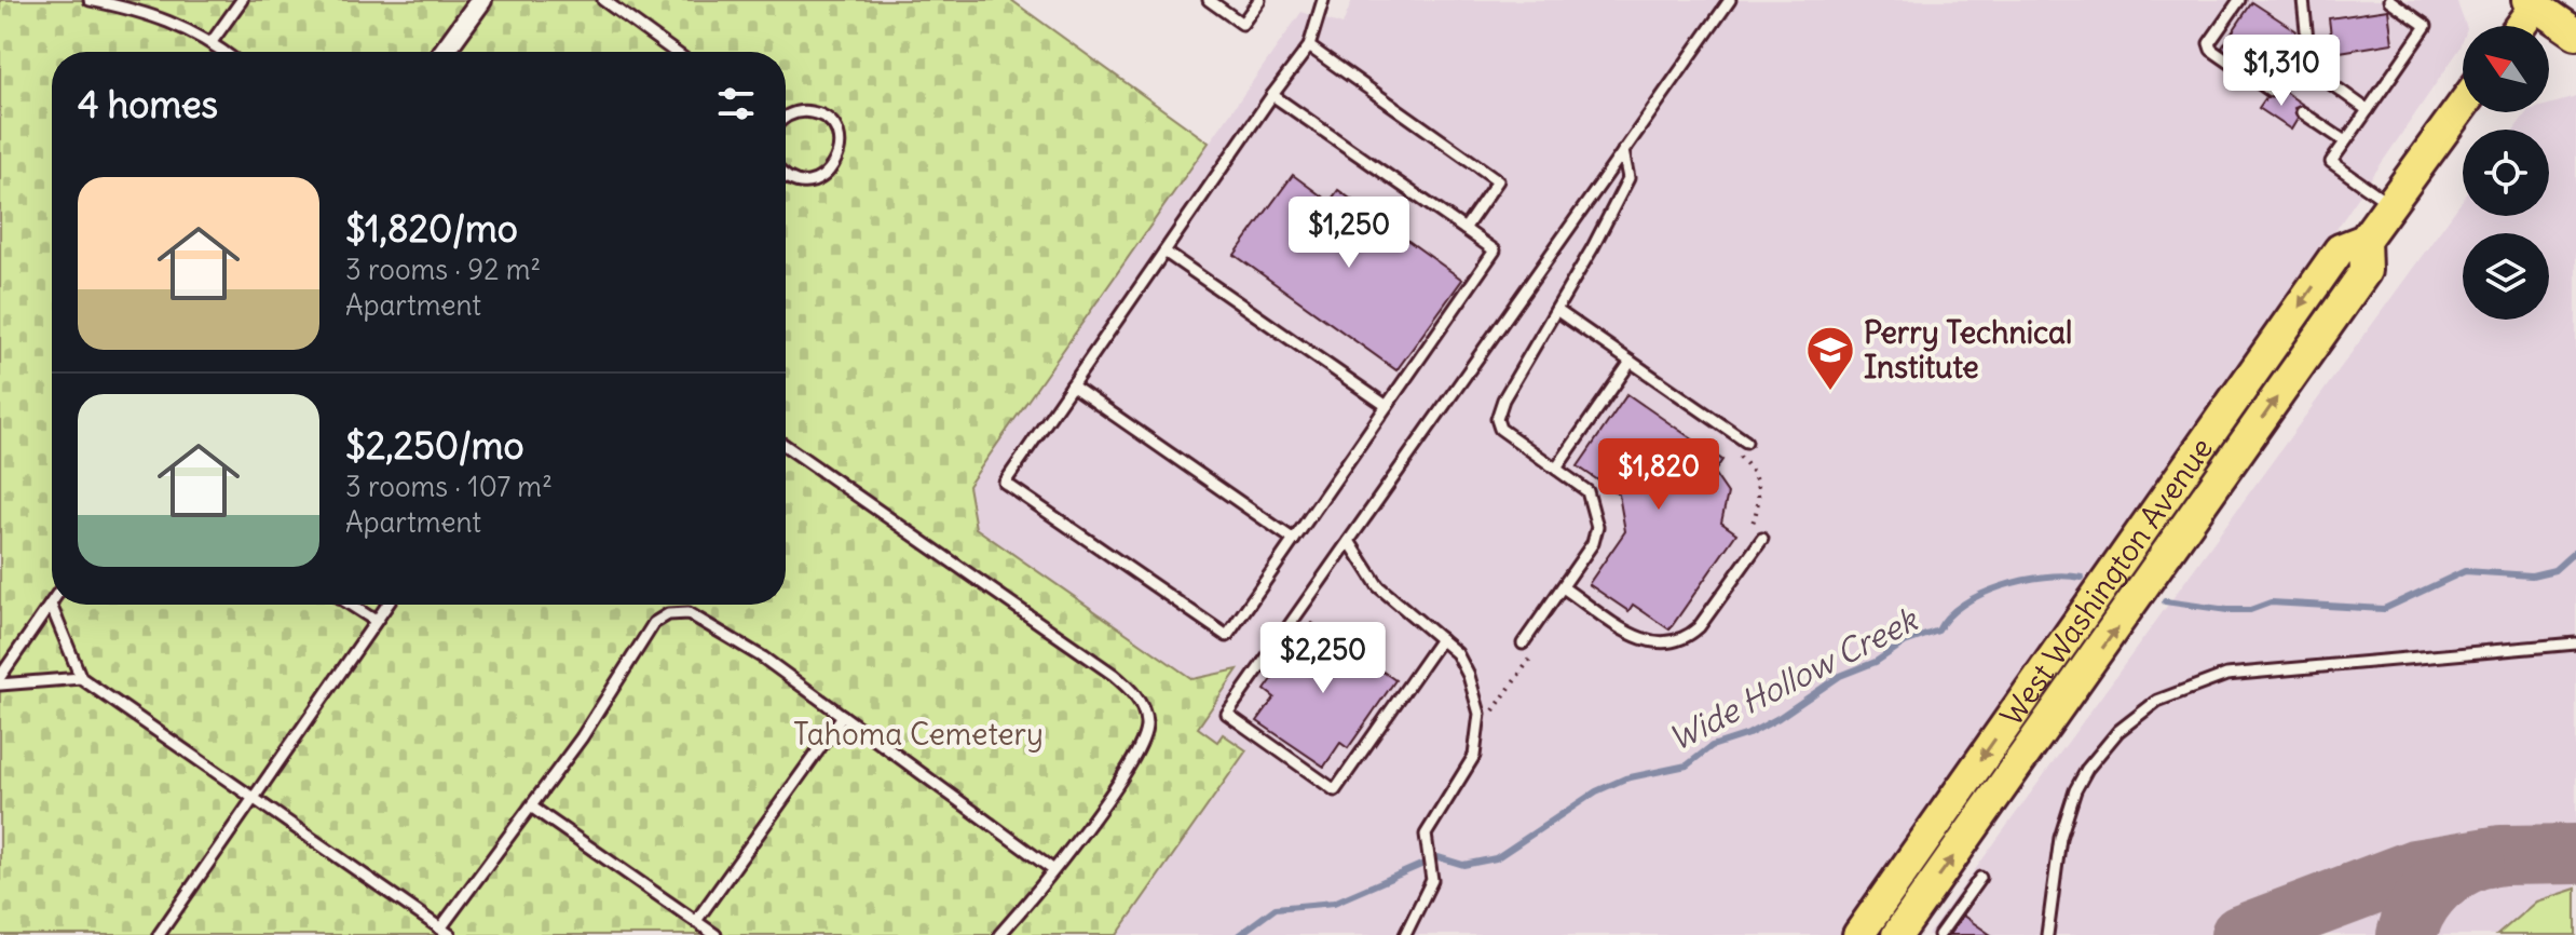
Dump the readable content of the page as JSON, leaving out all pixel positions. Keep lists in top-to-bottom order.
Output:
{
  "streets": {
    "main road": ["West Washington Avenue"]
  },
  "water": ["Wide Hollow Creek"],
  "parks": ["Tahoma Cemetery"],
  "places": {
    "school or university": ["Perry Technical Institute"]
  },
  "north": "top left",
  "page": {
    "price": [
      "$1,310",
      "$1,250",
      "$1,820",
      "$2,250"
    ],
    "heading": "4 homes",
    "list": [
      {
        "name": "$1,820/mo",
        "note": "3 rooms · 92 m² · Apartment"
      },
      {
        "name": "$2,250/mo",
        "note": "3 rooms · 107 m² · Apartment"
      }
    ]
  }
}
